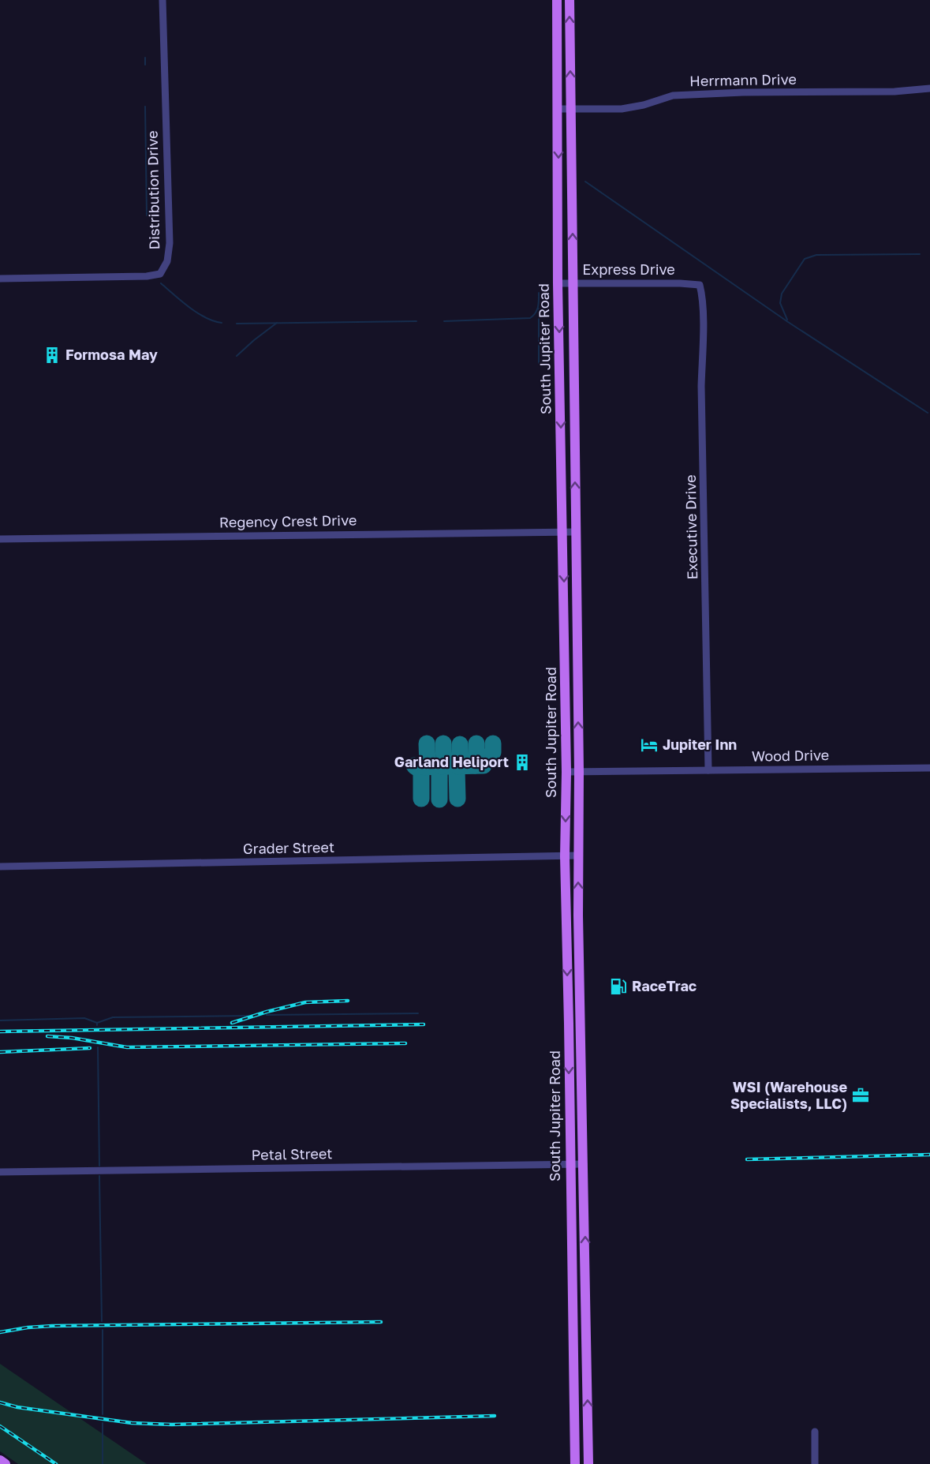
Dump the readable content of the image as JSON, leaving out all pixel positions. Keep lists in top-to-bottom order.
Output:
{
  "streets": {
    "main road": ["South Jupiter Road"],
    "street": [
      "Herrmann Drive",
      "Distribution Drive",
      "Express Drive",
      "Regency Crest Drive",
      "Executive Drive",
      "Wood Drive",
      "Grader Street",
      "Petal Street"
    ]
  },
  "crossings": [
    ["Herrmann Drive", "South Jupiter Road"],
    ["Express Drive", "South Jupiter Road"],
    ["Express Drive", "Executive Drive"],
    ["South Jupiter Road", "Regency Crest Drive"],
    ["South Jupiter Road", "Wood Drive"],
    ["South Jupiter Road", "Grader Street"],
    ["South Jupiter Road", "Petal Street"],
    ["Executive Drive", "Wood Drive"]
  ],
  "places": {
    "building": ["Formosa May", "Garland Heliport"],
    "hotel": ["Jupiter Inn"],
    "fuel station": ["RaceTrac"],
    "office": ["WSI (Warehouse Specialists, LLC)"]
  }
}
